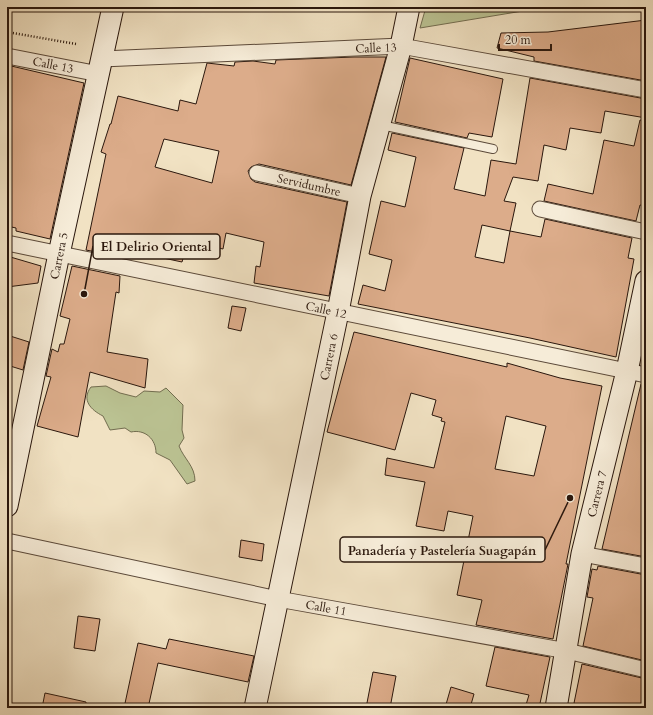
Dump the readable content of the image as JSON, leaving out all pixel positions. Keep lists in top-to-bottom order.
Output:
{
  "streets": {
    "street": [
      "Calle 13",
      "Servidumbre",
      "Carrera 5",
      "Calle 12",
      "Carrera 6",
      "Carrera 7",
      "Calle 11"
    ]
  },
  "crossings": [
    ["Calle 13", "Carrera 5"],
    ["Calle 13", "Carrera 6"],
    ["Servidumbre", "Carrera 6"],
    ["Carrera 5", "Calle 12"],
    ["Calle 12", "Carrera 6"],
    ["Calle 12", "Carrera 7"],
    ["Carrera 6", "Calle 11"],
    ["Carrera 7", "Calle 11"]
  ],
  "places": ["El Delirio Oriental", "Panadería y Pastelería Suagapán"],
  "scale_bar": "20 m"
}
